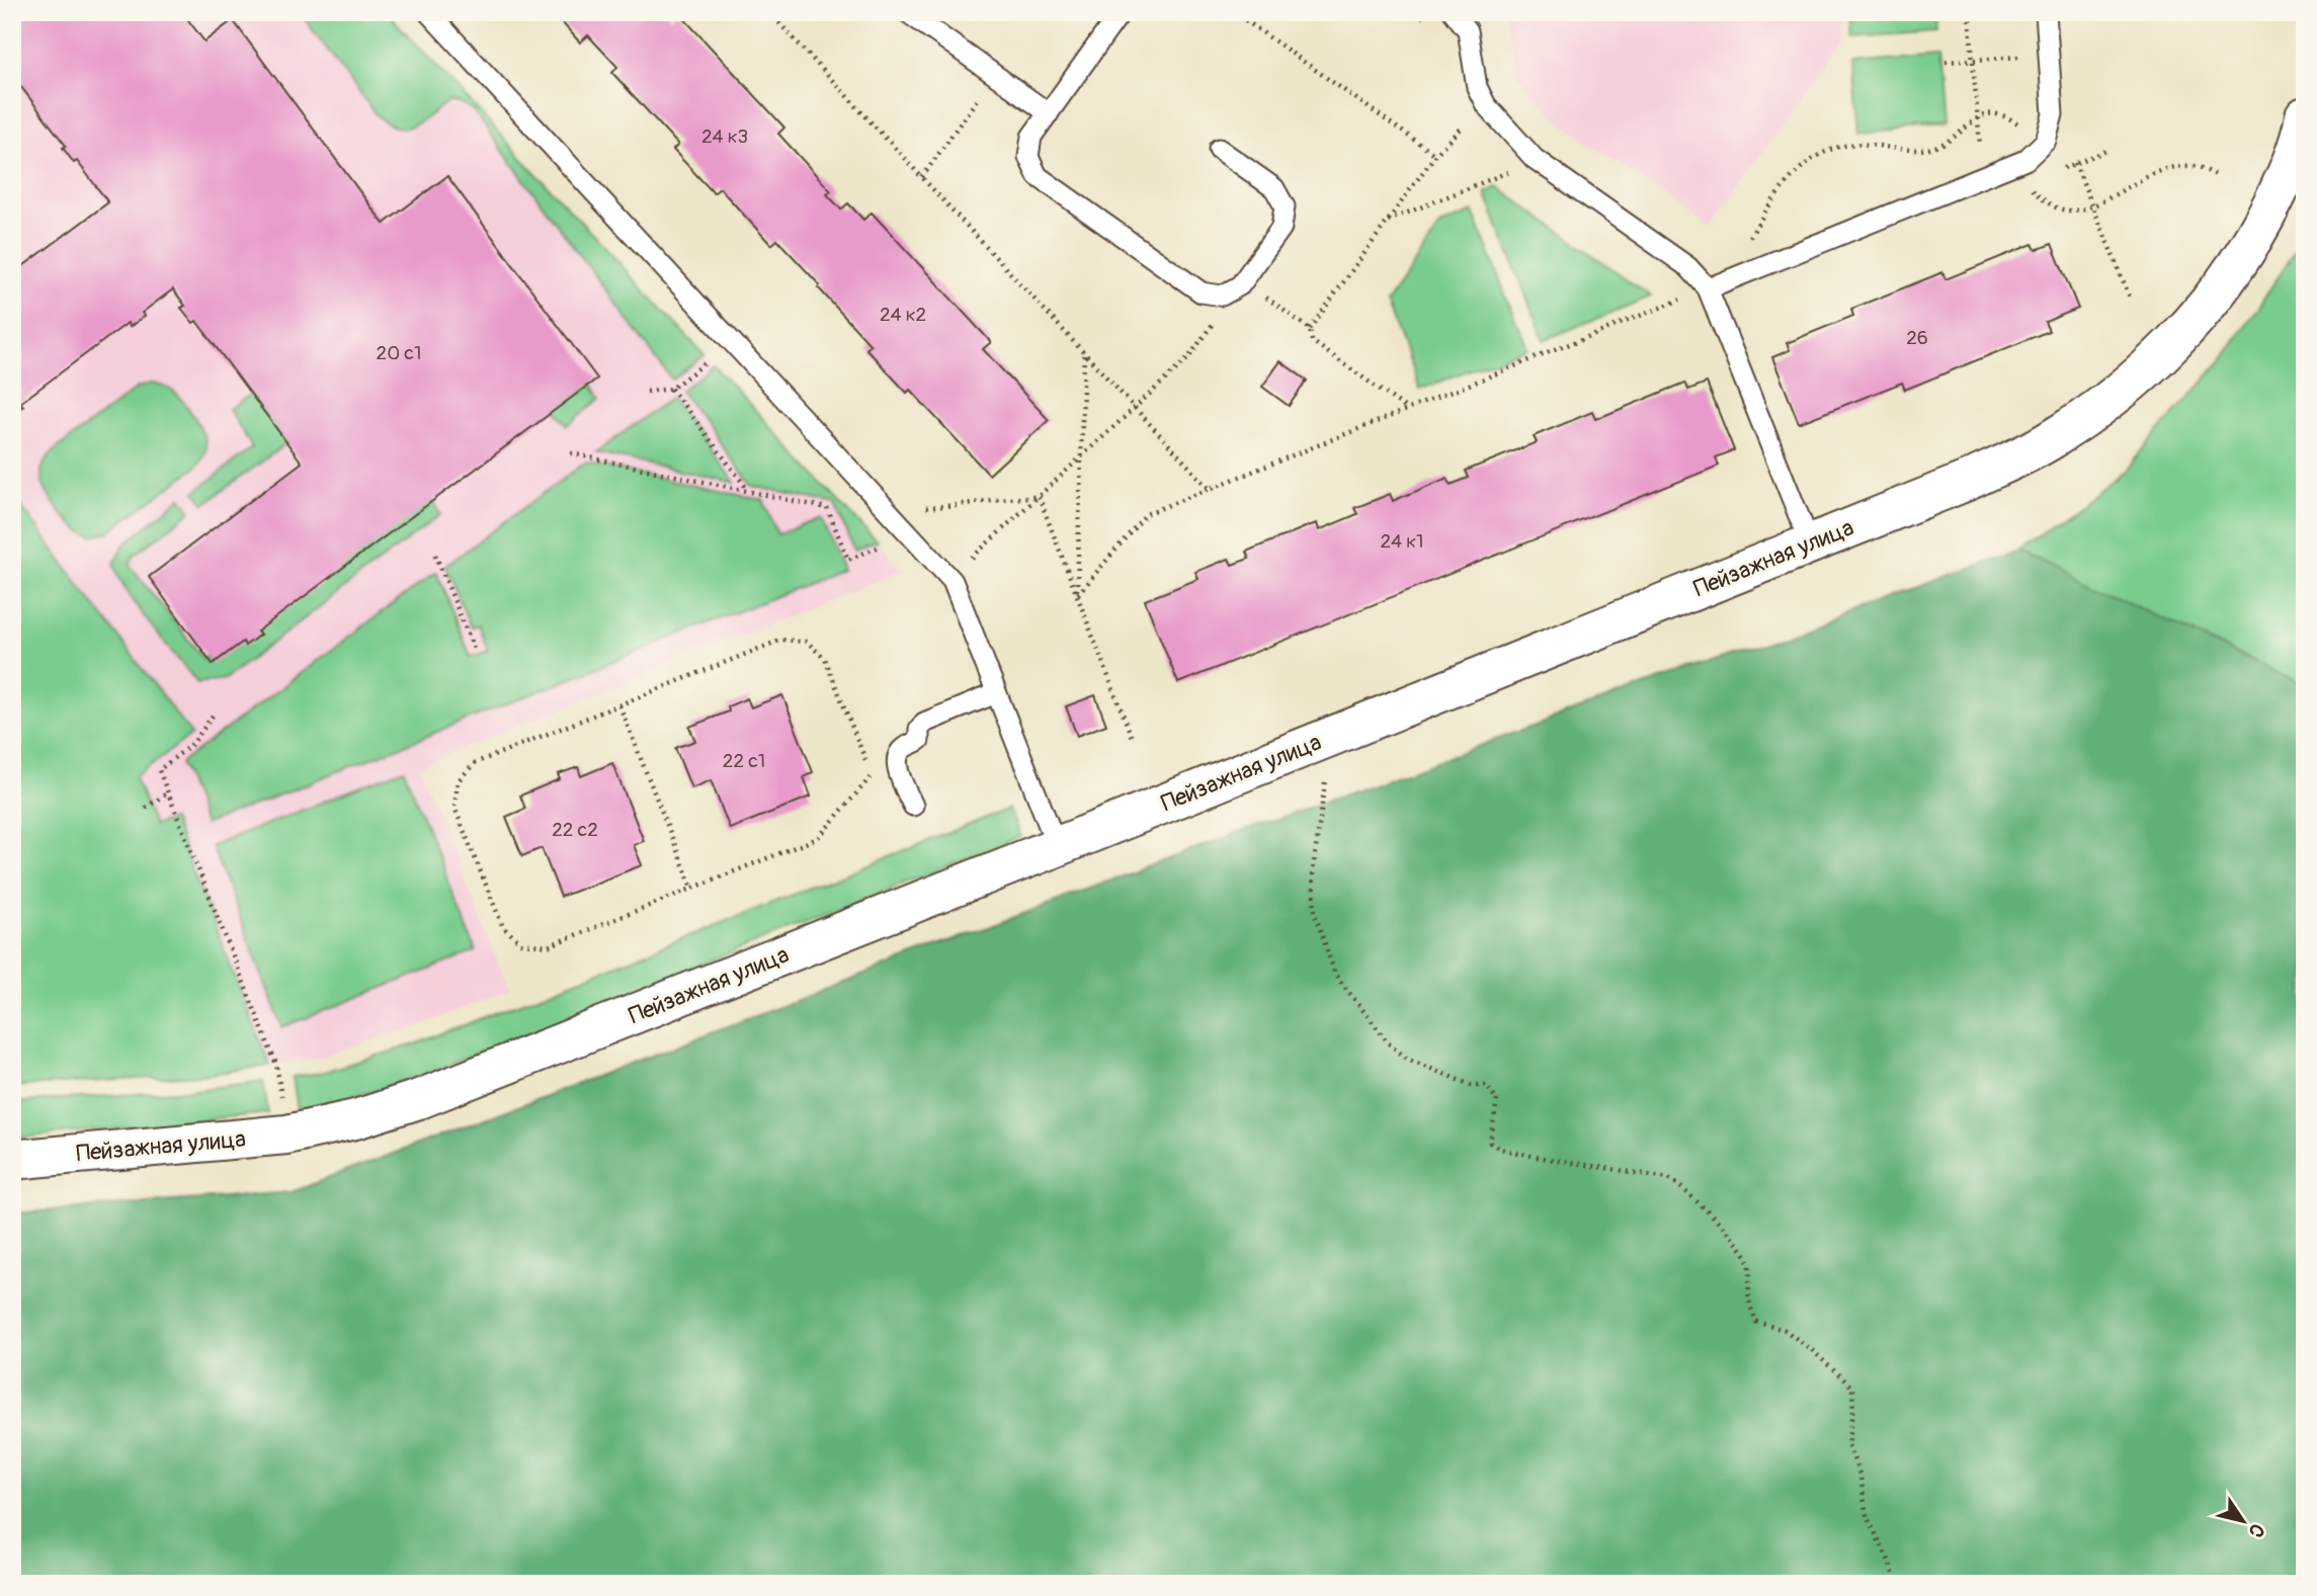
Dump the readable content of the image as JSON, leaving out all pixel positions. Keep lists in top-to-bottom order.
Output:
{
  "streets": {
    "street": ["Пейзажная улица"]
  },
  "house_numbers": [
    "24 к3",
    "24 к2",
    "26",
    "20 с1",
    "24 к1",
    "22 с1",
    "22 с2"
  ],
  "north": "bottom right"
}
